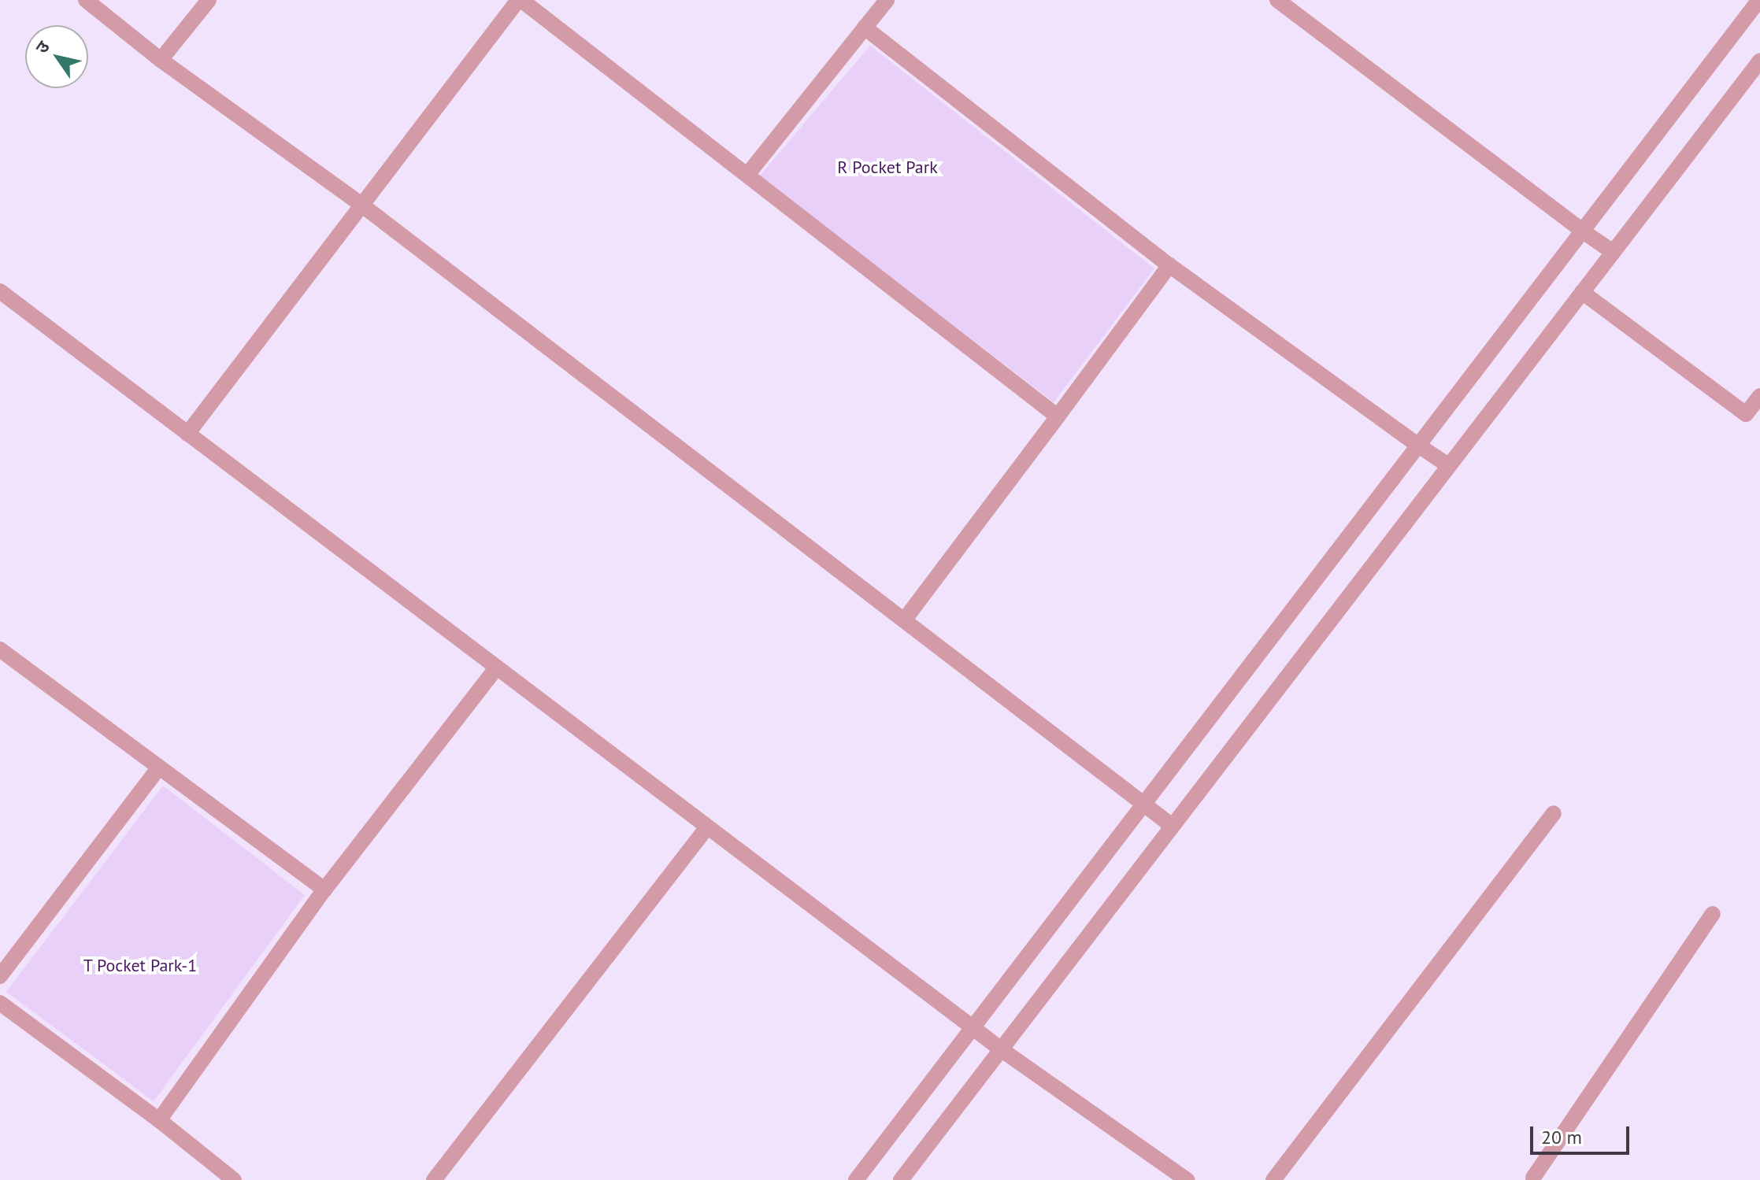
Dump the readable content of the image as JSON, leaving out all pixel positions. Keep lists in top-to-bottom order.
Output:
{
  "parks": ["R Pocket Park", "T Pocket Park-1"],
  "scale_bar": "20 m",
  "north": "top left"
}
